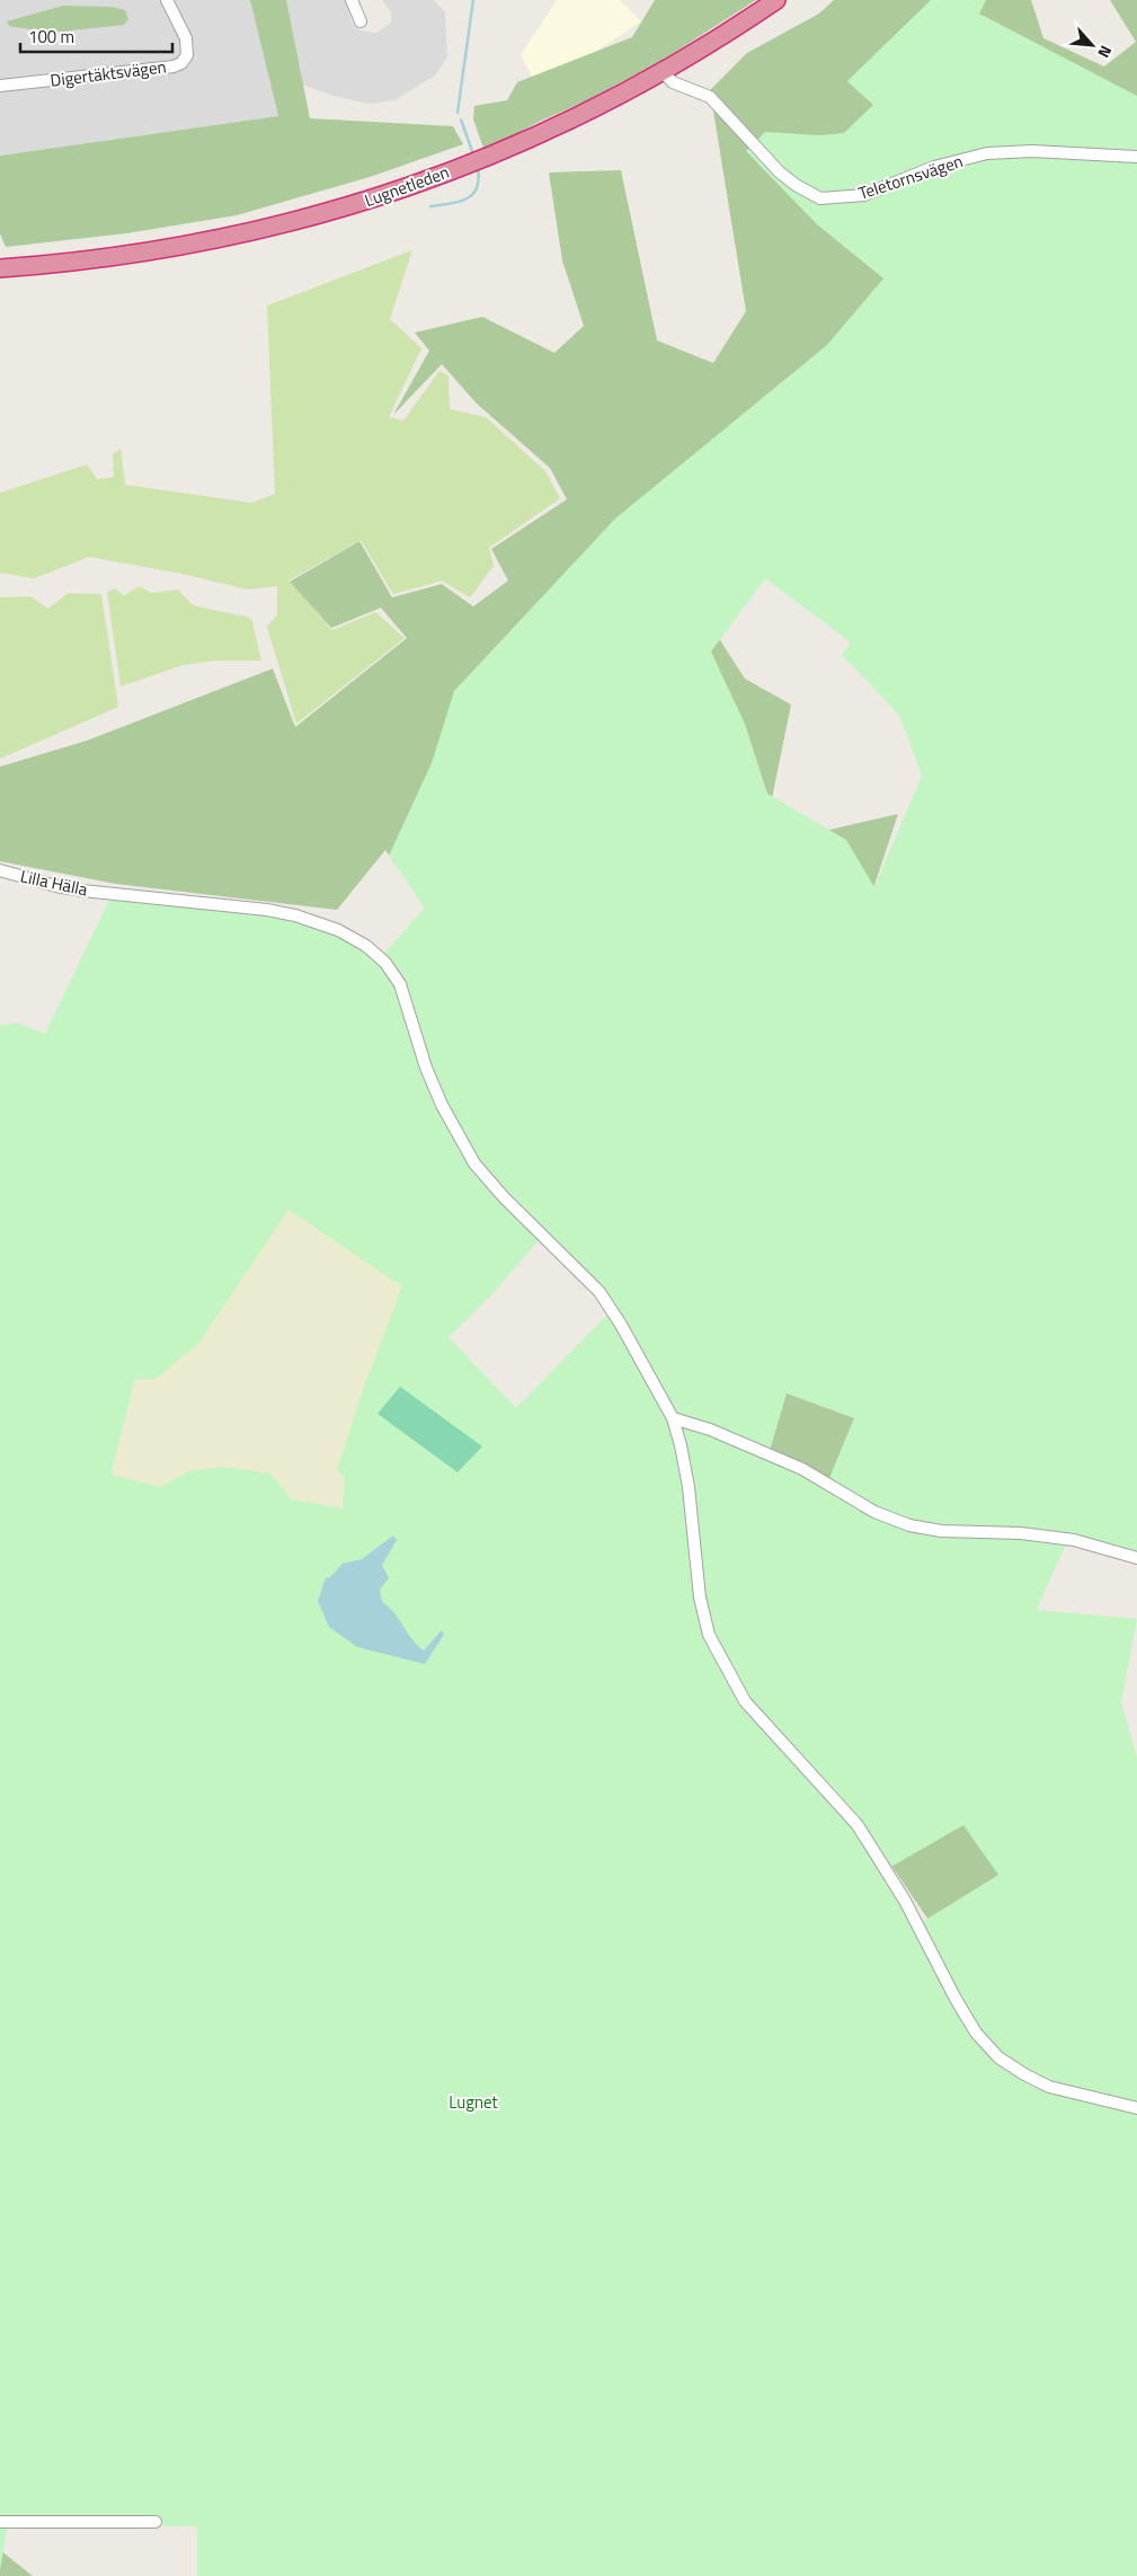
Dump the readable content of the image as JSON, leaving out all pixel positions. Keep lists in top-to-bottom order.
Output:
{
  "streets": {
    "highway": ["Lugnetleden"],
    "street": ["Digertäktsvägen", "Teletornsvägen", "Lilla Hälla"]
  },
  "crossings": [
    ["Teletornsvägen", "Lugnetleden"]
  ],
  "parks": ["Lugnet"],
  "scale_bar": "100 m",
  "north": "bottom right"
}
